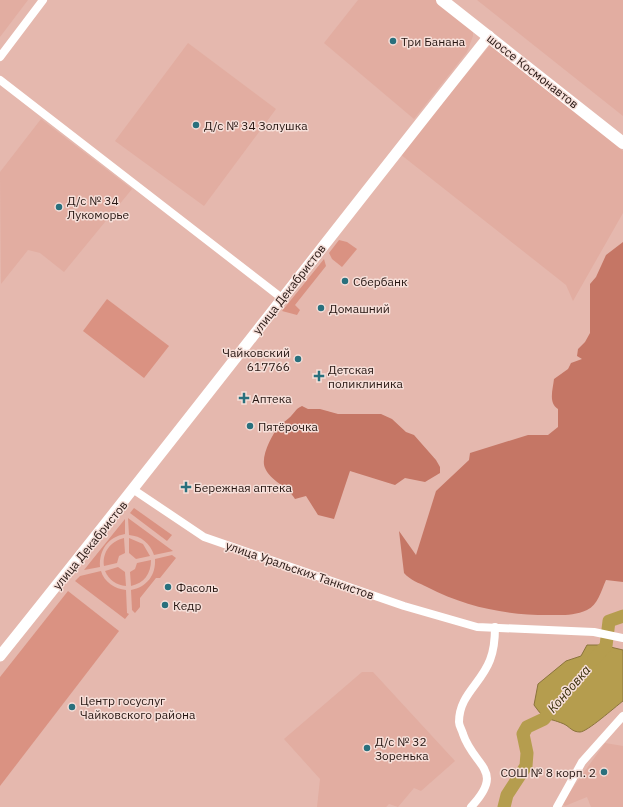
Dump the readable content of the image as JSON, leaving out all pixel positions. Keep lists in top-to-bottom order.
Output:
{
  "streets": {
    "main road": ["шоссе Космонавтов"],
    "street": ["улица Декабристов", "улица Уральских Танкистов"]
  },
  "crossings": [
    ["шоссе Космонавтов", "улица Декабристов"],
    ["улица Декабристов", "улица Уральских Танкистов"]
  ],
  "water": ["Кондовка"],
  "places": {
    "other": [
      "Три Банана",
      "Д/с № 34 Золушка",
      "Д/с № 34 Лукоморье",
      "Сбербанк",
      "Домашний",
      "Чайковский 617766",
      "Пятёрочка",
      "Фасоль",
      "Кедр",
      "Центр госуслуг Чайковского района",
      "Д/с № 32 Зоренька",
      "СОШ № 8 корп. 2"
    ],
    "health": ["Детская поликлиника", "Аптека", "Бережная аптека"]
  }
}
